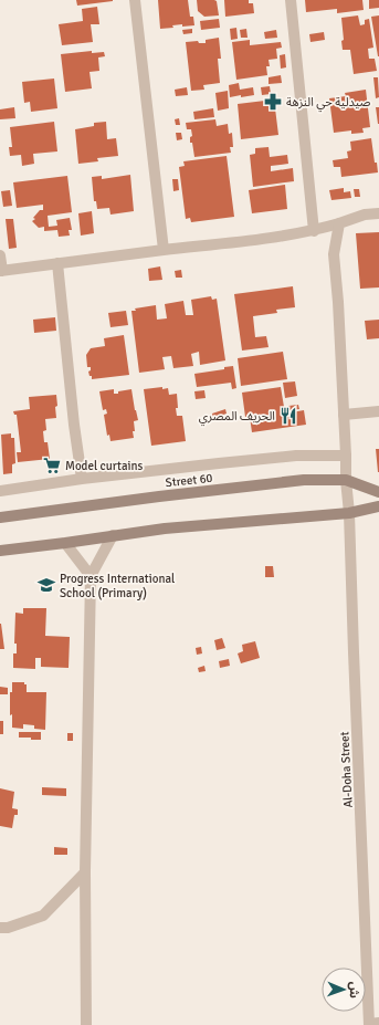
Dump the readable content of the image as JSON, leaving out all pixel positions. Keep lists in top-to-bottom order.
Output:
{
  "streets": {
    "main road": ["Street 60"],
    "street": ["Al-Doha Street"]
  },
  "crossings": [
    ["Street 60", "Al-Doha Street"]
  ],
  "places": {
    "pharmacy": ["صيدلية حي النزهة"],
    "restaurant": ["الحريف المصري"],
    "supermarket": ["Model curtains"],
    "school or university": ["Progress International School (Primary)"]
  },
  "north": "right"
}
